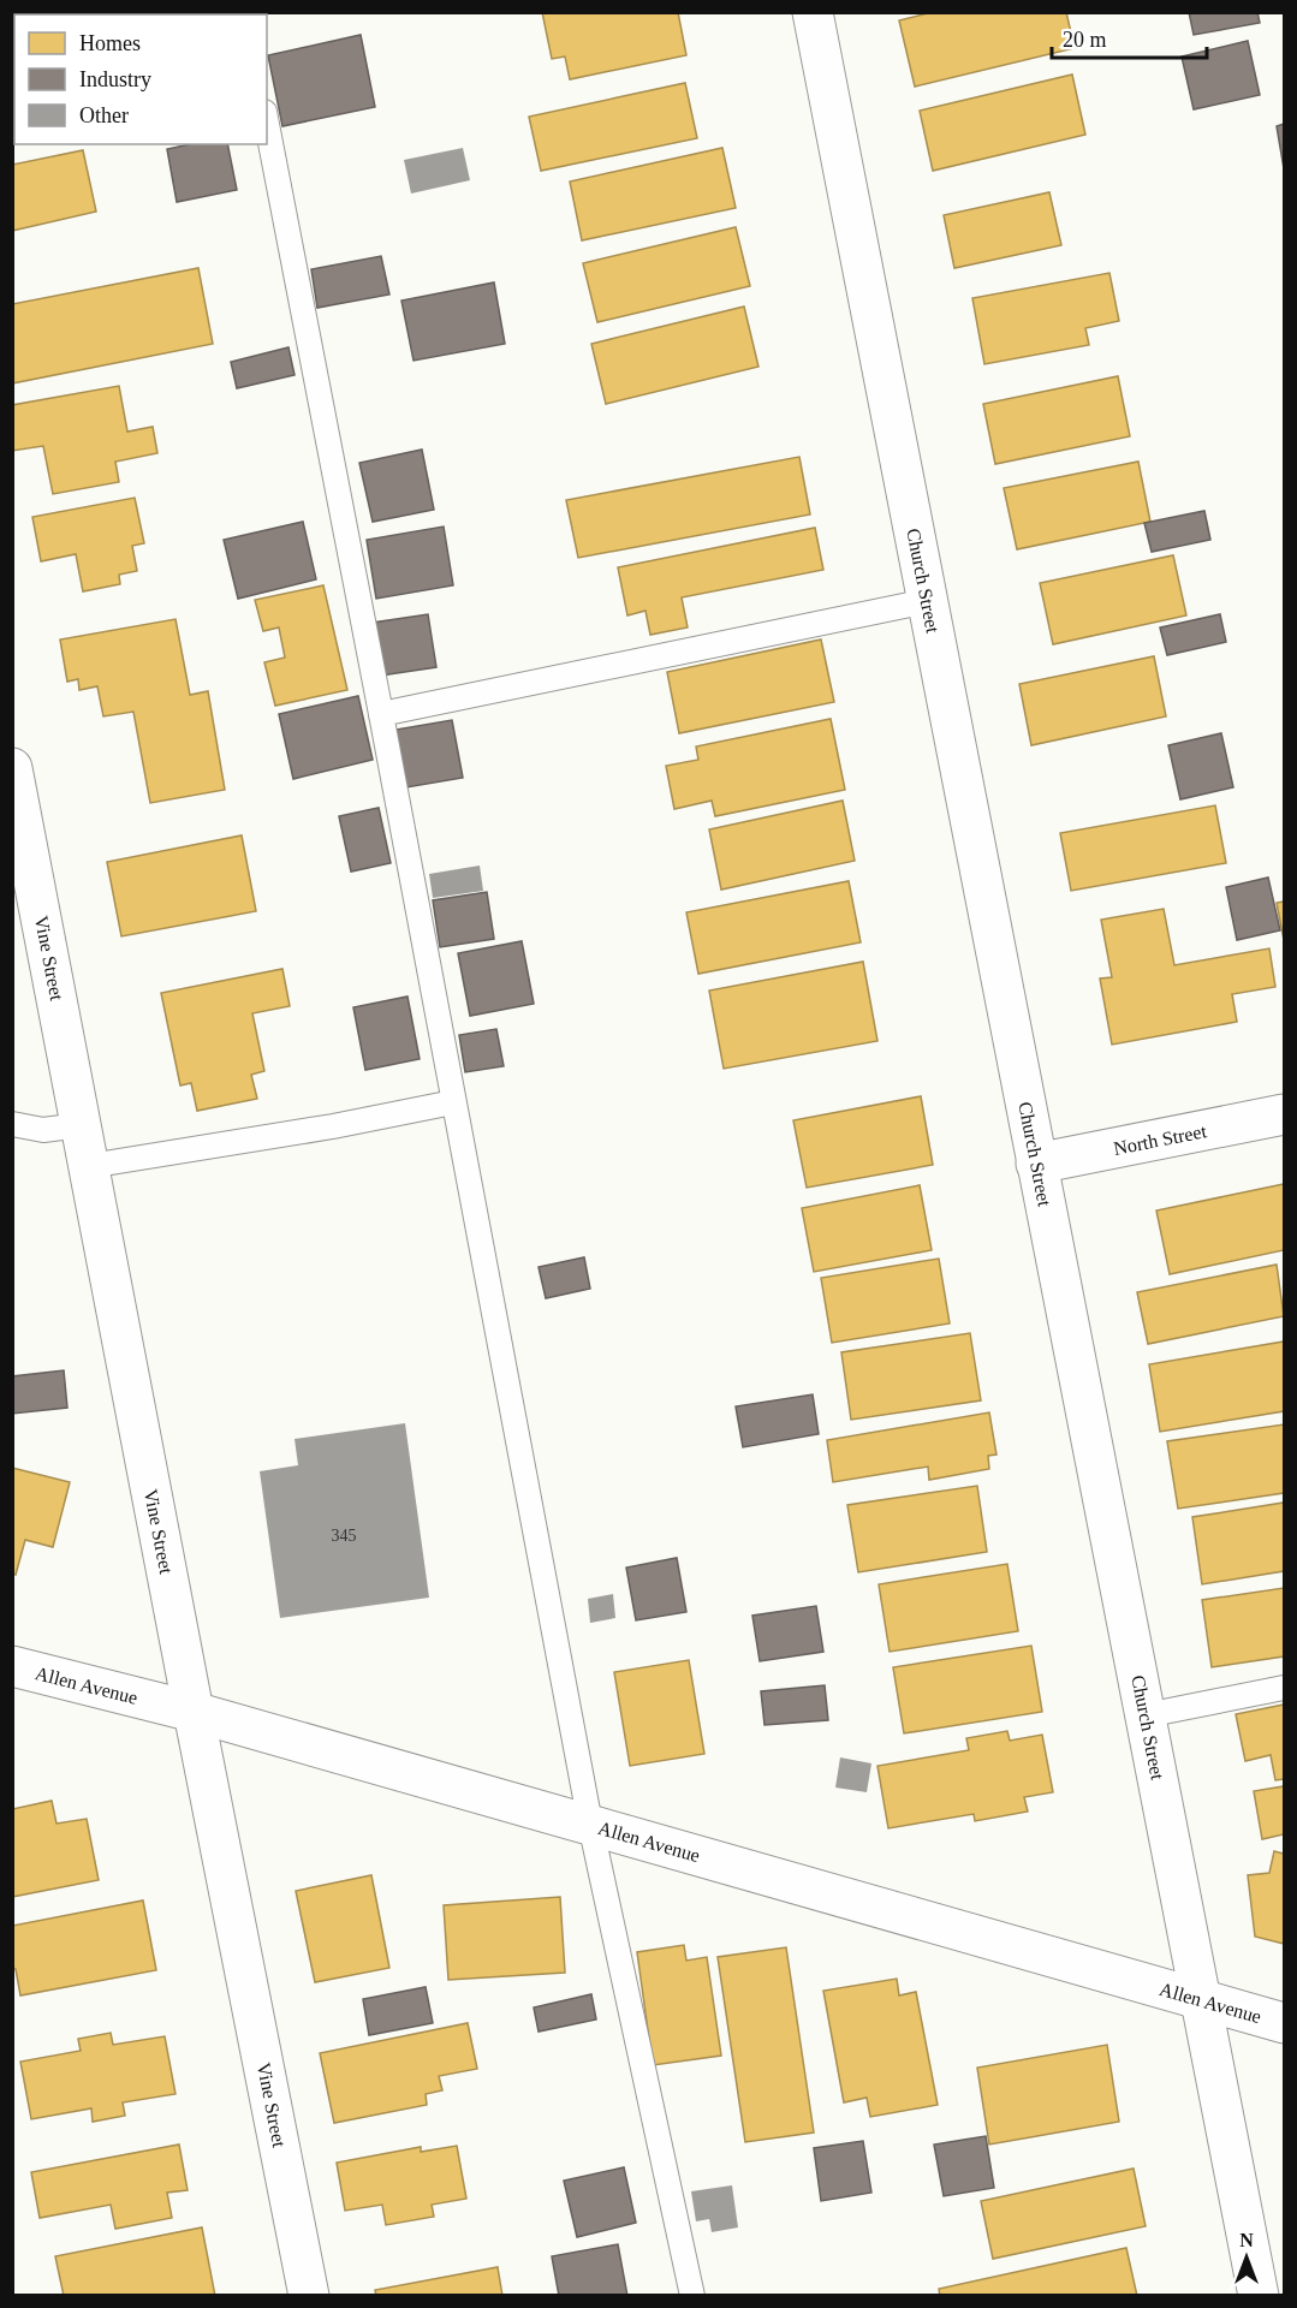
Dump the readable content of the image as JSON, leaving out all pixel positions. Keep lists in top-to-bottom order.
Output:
{
  "streets": {
    "street": [
      "Church Street",
      "Vine Street",
      "North Street",
      "Allen Avenue"
    ]
  },
  "crossings": [
    ["Church Street", "North Street"],
    ["Church Street", "Allen Avenue"],
    ["Vine Street", "Allen Avenue"]
  ],
  "house_numbers": ["345"],
  "legend": ["Homes", "Industry", "Other"],
  "scale_bar": "20 m",
  "north": "top"
}
